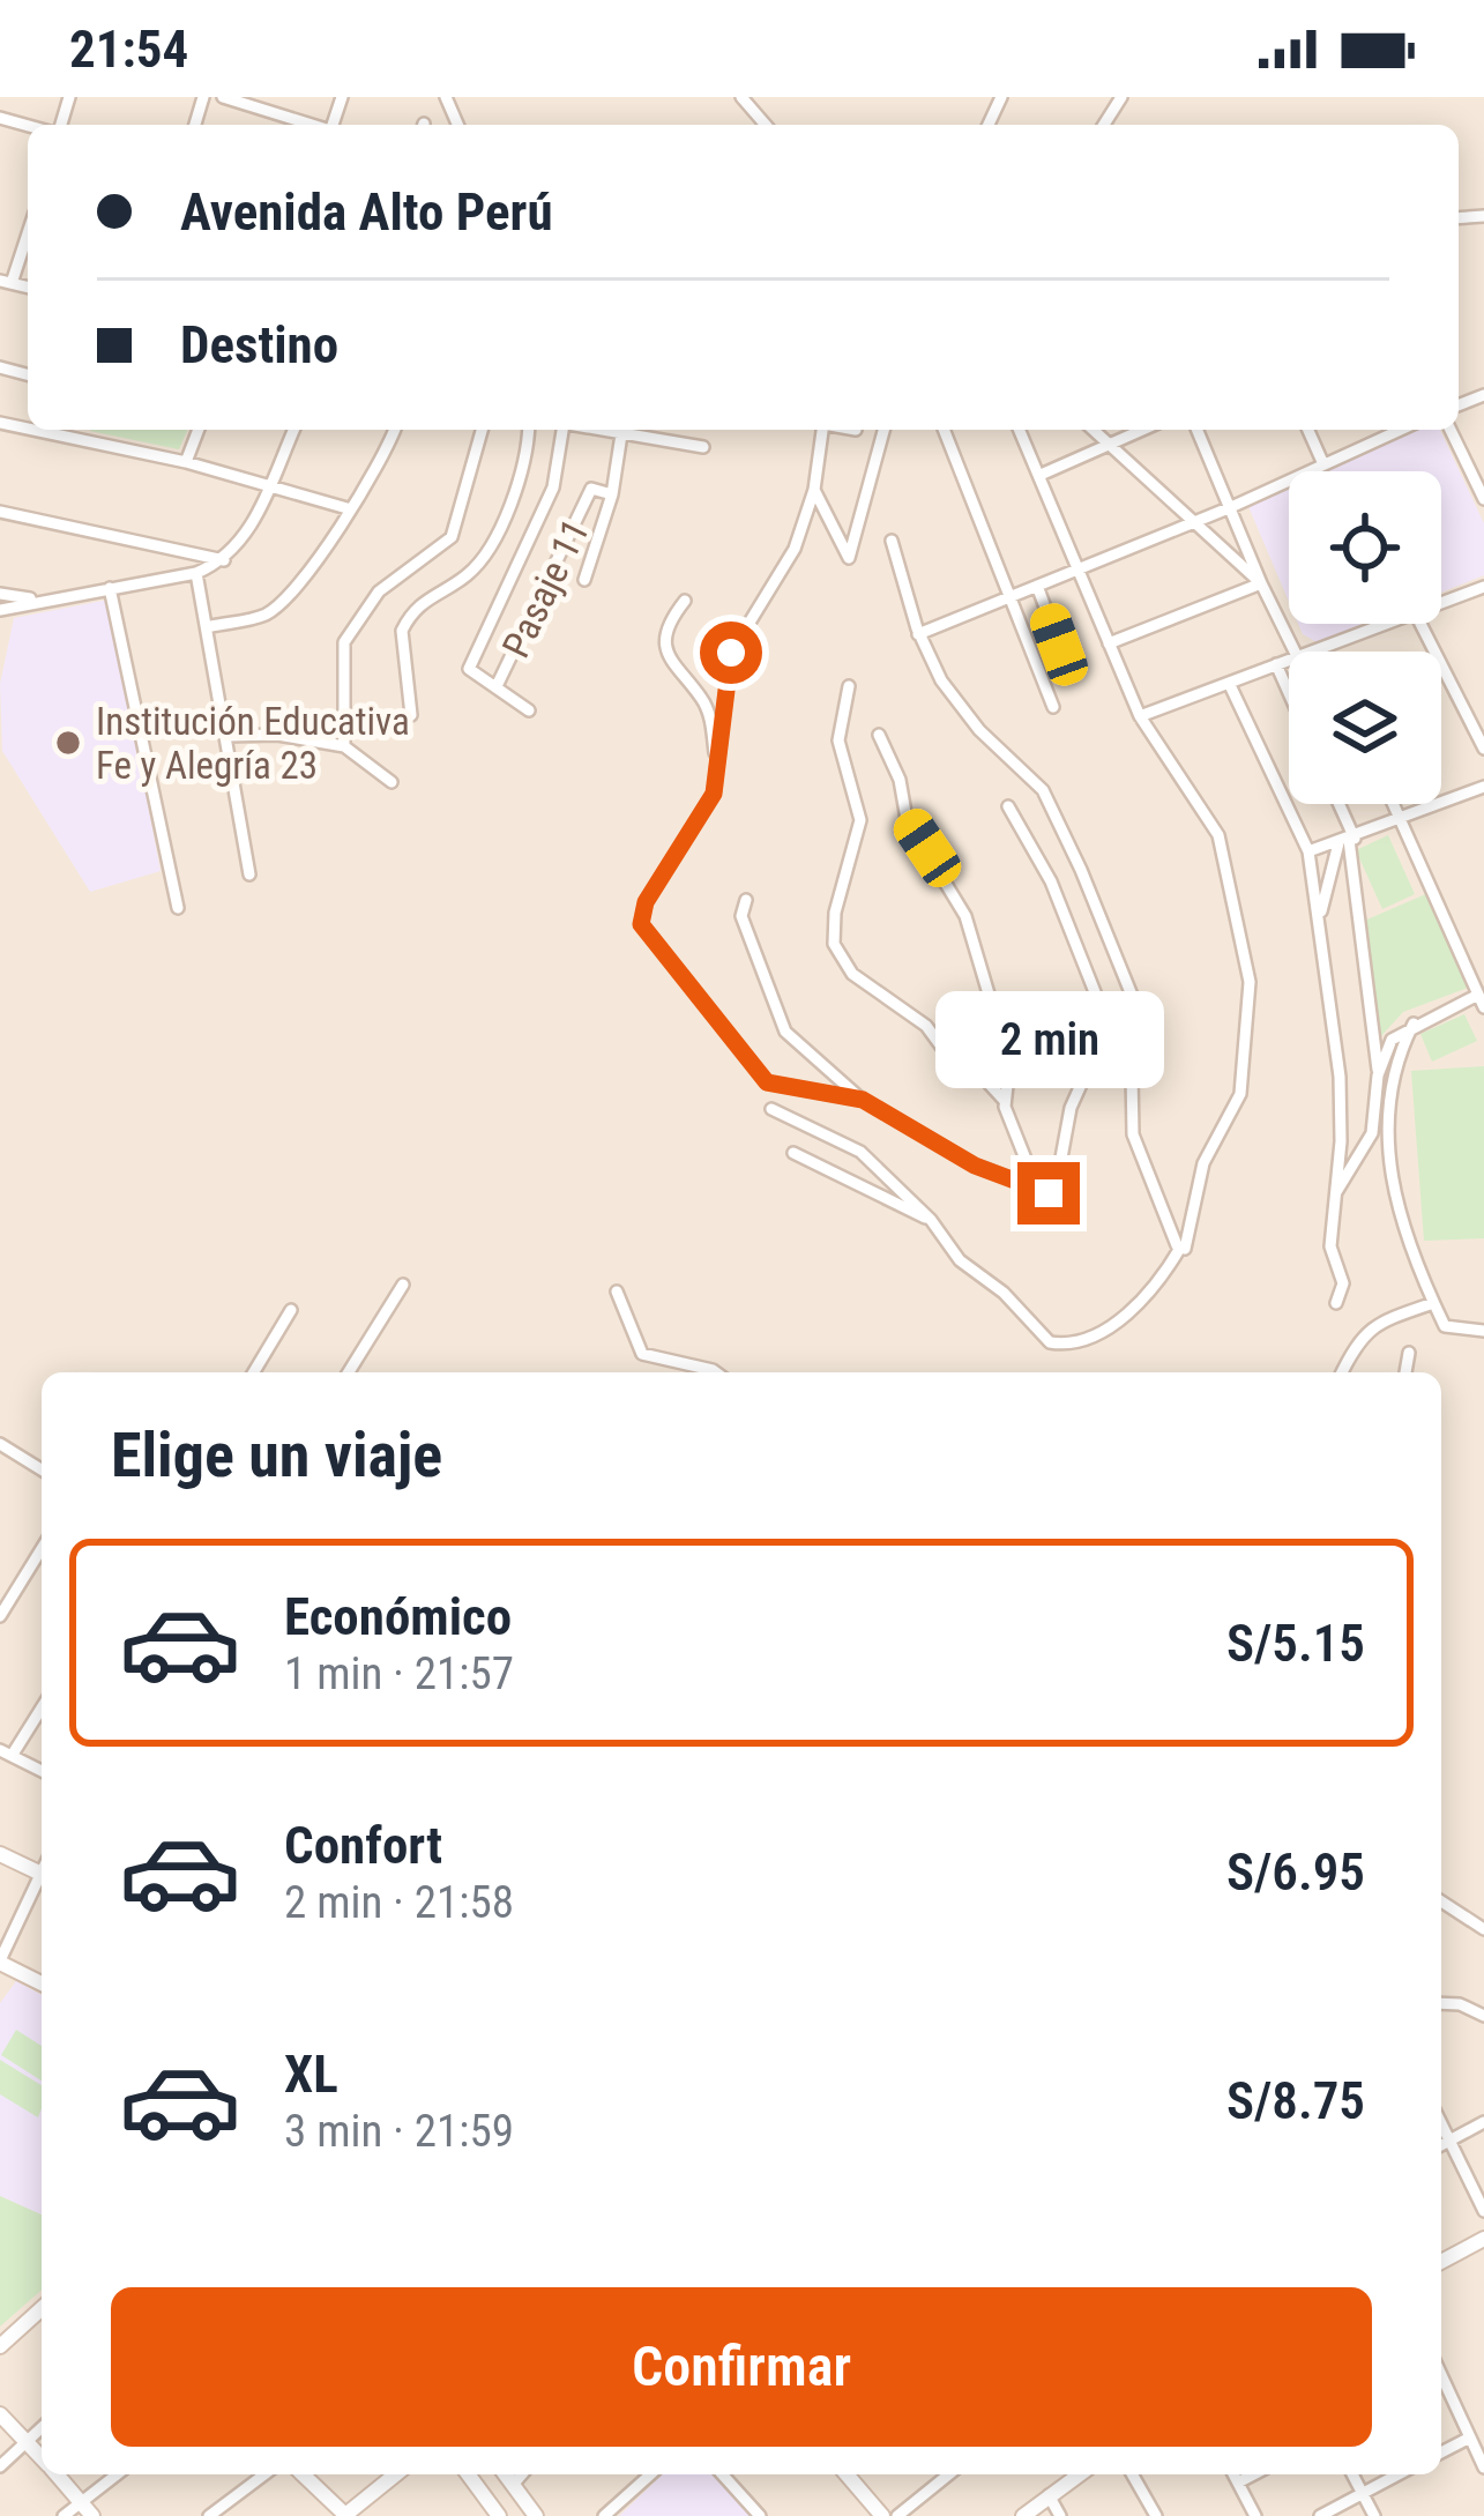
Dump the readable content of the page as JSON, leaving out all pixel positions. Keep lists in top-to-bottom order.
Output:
{
  "streets": {
    "street": ["Pasaje 11"]
  },
  "places": ["Institución Educativa Fe y Alegría 23"],
  "page": {
    "status": "21:54",
    "banner": ["Avenida Alto Perú", "Destino"],
    "bubble": "2 min",
    "heading": "Elige un viaje",
    "list": [
      {
        "name": "Económico",
        "note": "1 min · 21:57",
        "value": "S/5.15"
      },
      {
        "name": "Confort",
        "note": "2 min · 21:58",
        "value": "S/6.95"
      },
      {
        "name": "XL",
        "note": "3 min · 21:59",
        "value": "S/8.75"
      }
    ],
    "buttons": "Confirmar"
  }
}
